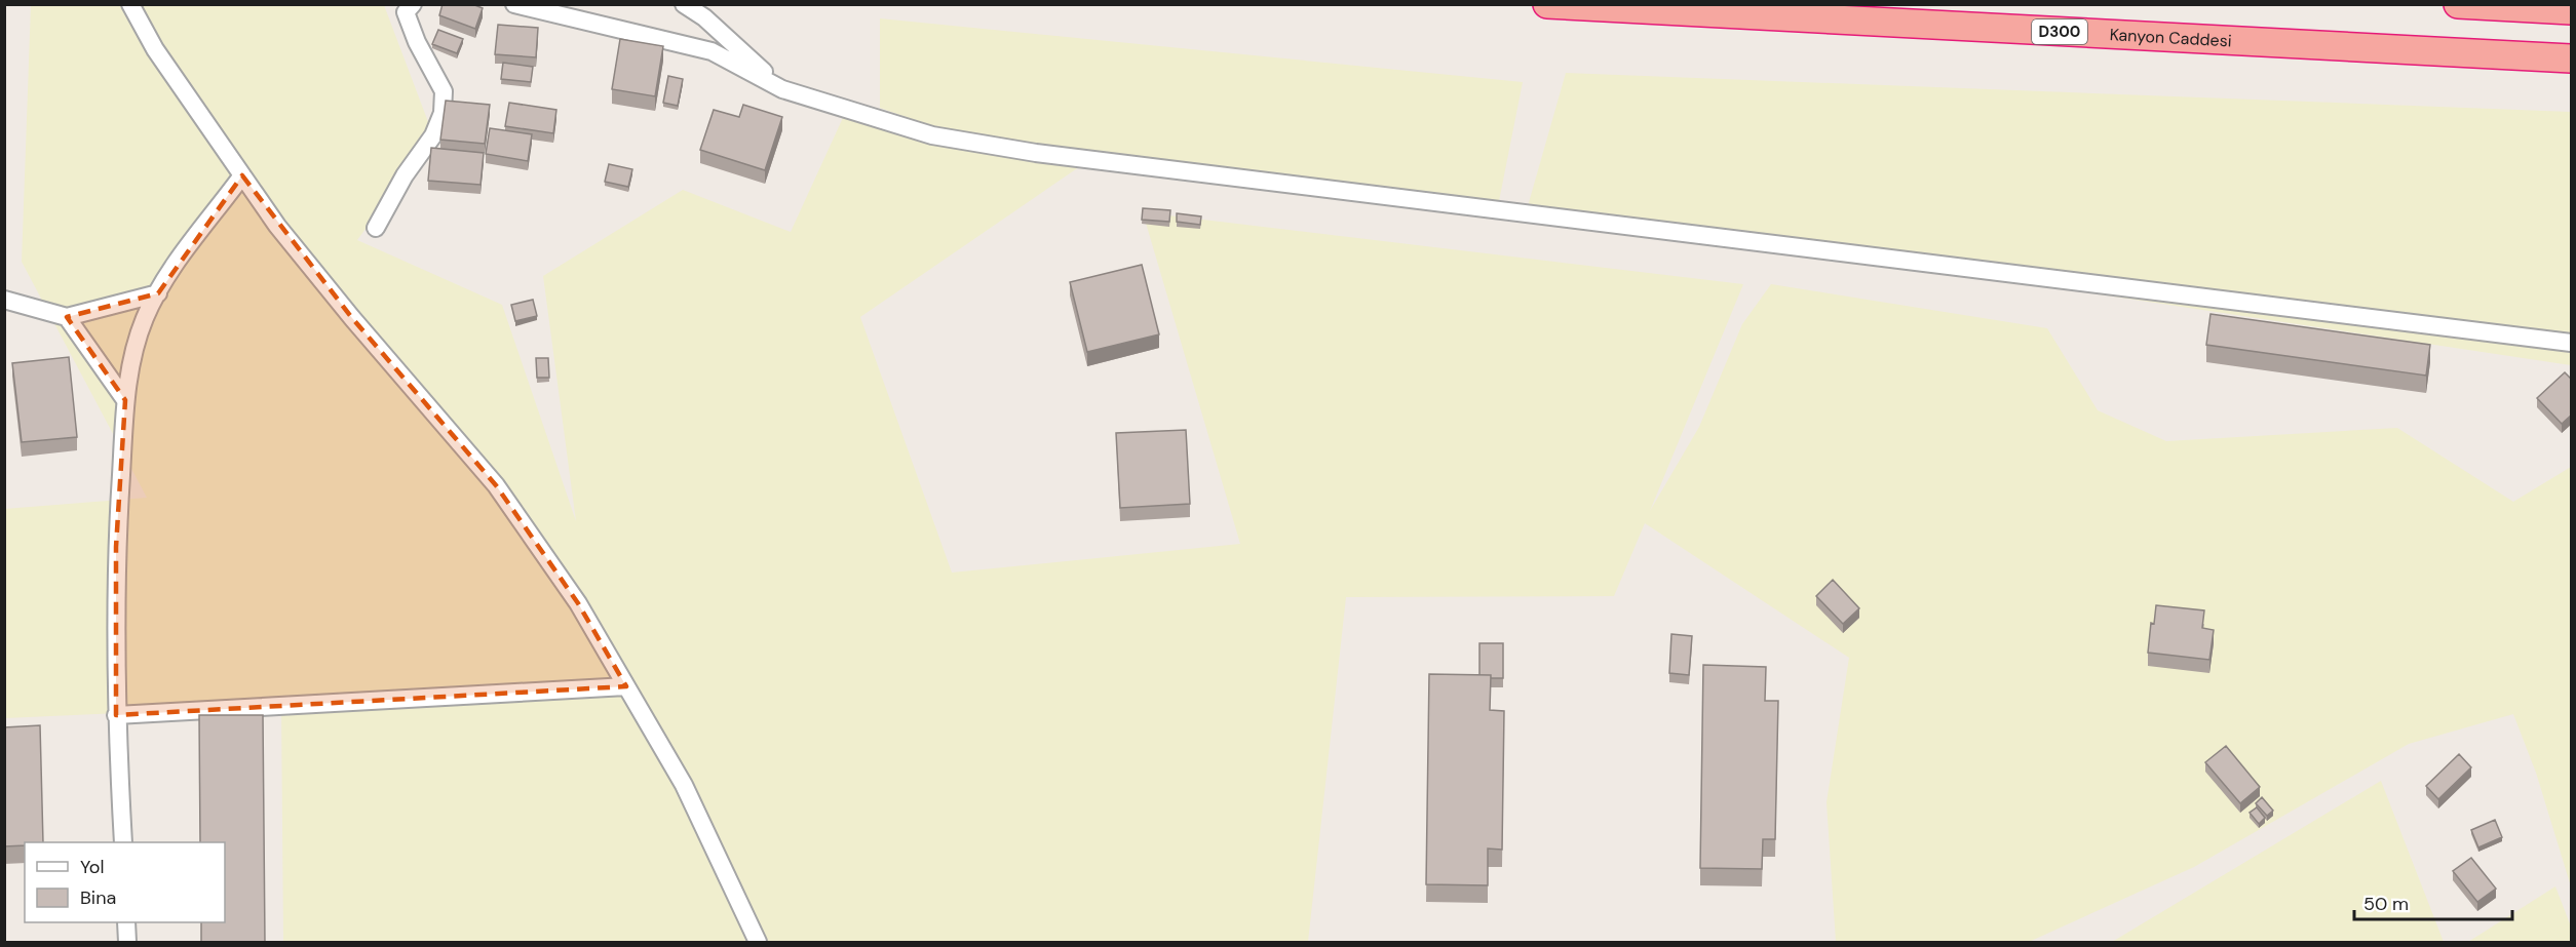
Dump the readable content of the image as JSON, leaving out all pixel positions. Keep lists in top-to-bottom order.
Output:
{
  "streets": {
    "highway": ["D300", "Kanyon Caddesi"]
  },
  "legend": ["Yol", "Bina"],
  "scale_bar": "50 m"
}
